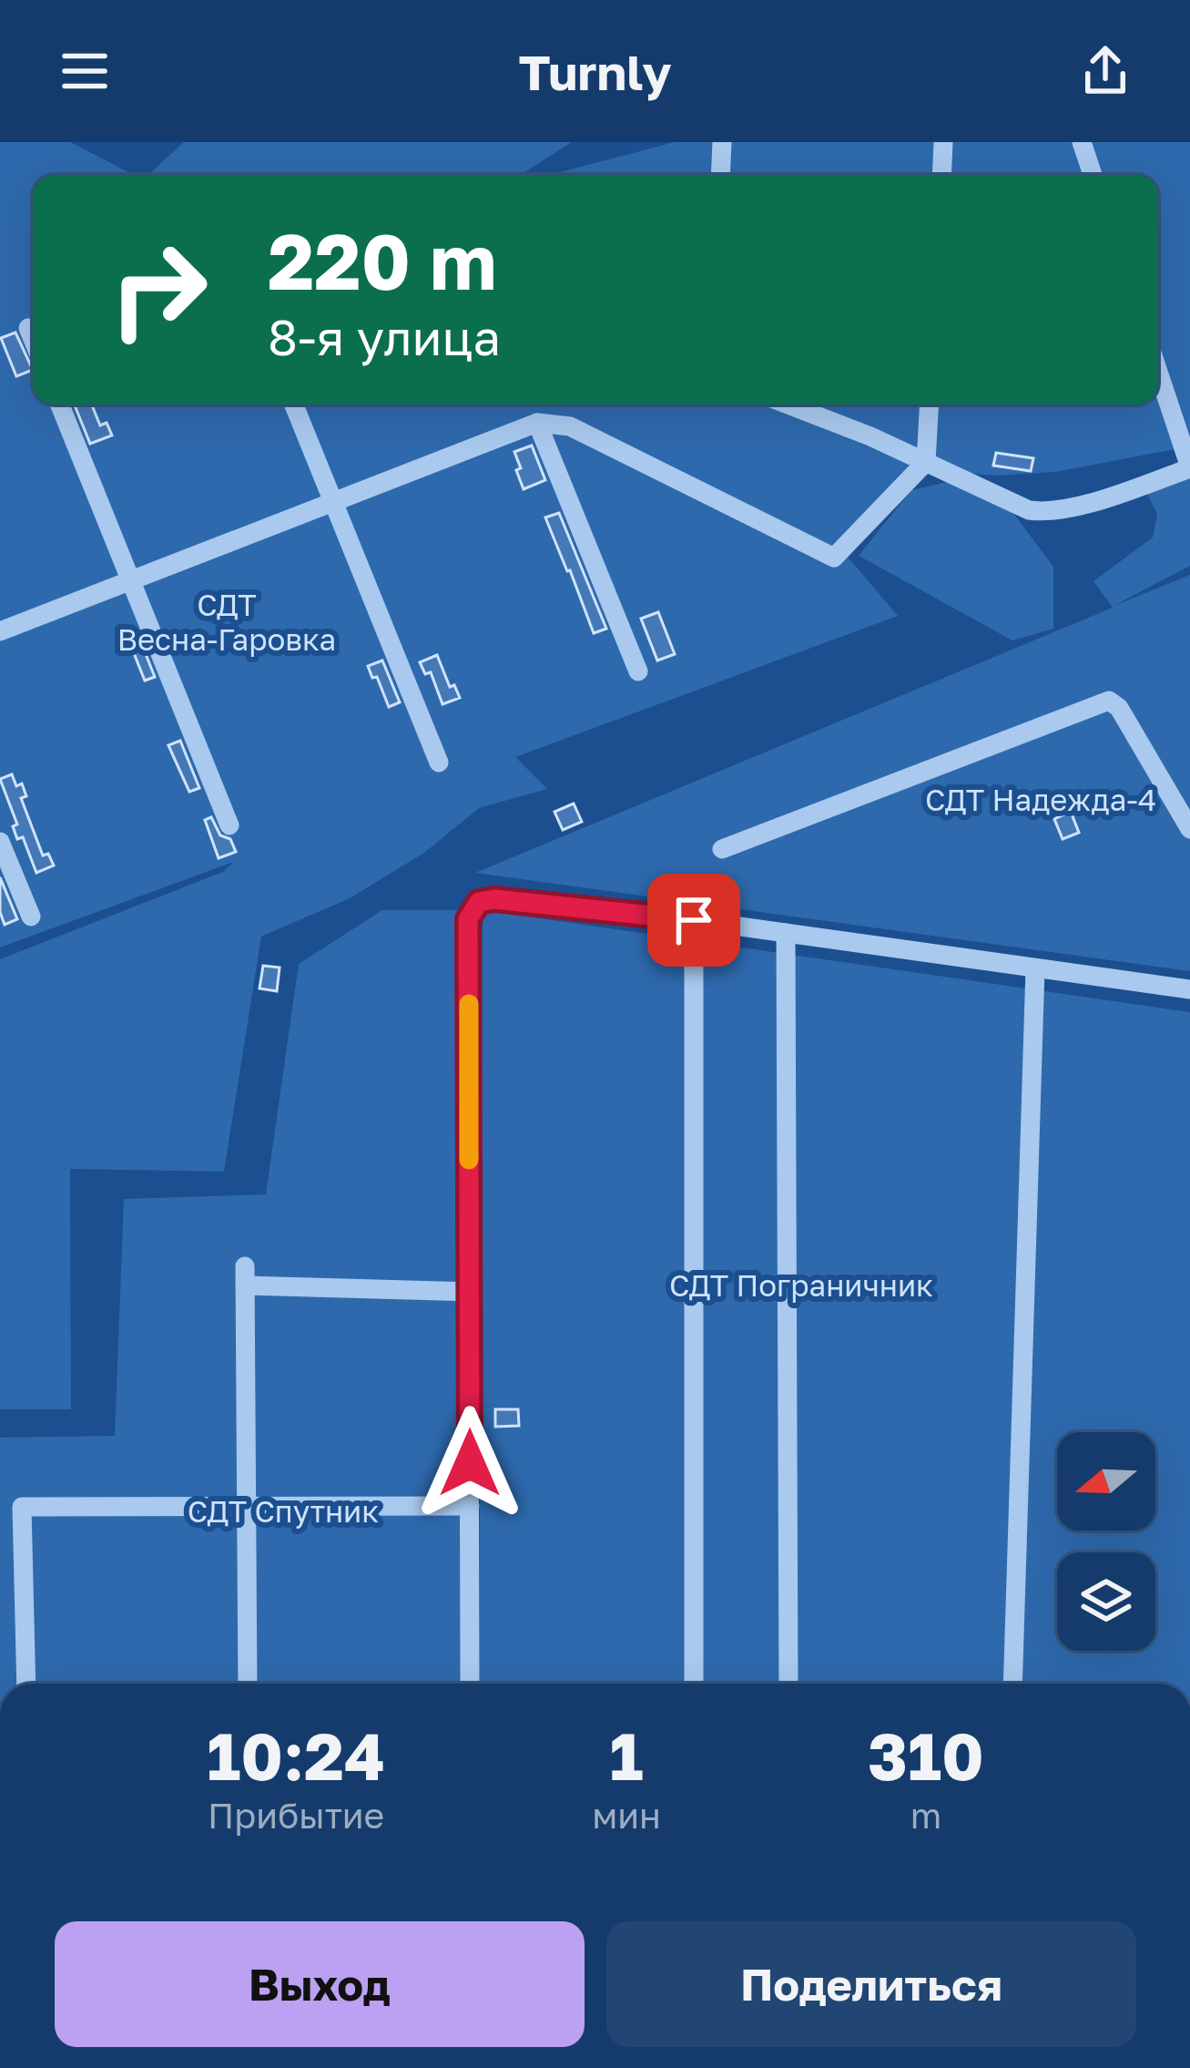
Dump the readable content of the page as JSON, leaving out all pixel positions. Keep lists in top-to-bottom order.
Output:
{
  "parks": [
    "СДТ Весна-Гаровка",
    "СДТ Надежда-4",
    "СДТ Пограничник",
    "СДТ Спутник"
  ],
  "north": "left",
  "page": {
    "header": "Turnly",
    "turn": ["220 m", "8-я улица"],
    "eta": [
      "10:24",
      "Прибытие",
      "1",
      "мин",
      "310",
      "m"
    ],
    "buttons": ["Выход", "Поделиться"]
  }
}
